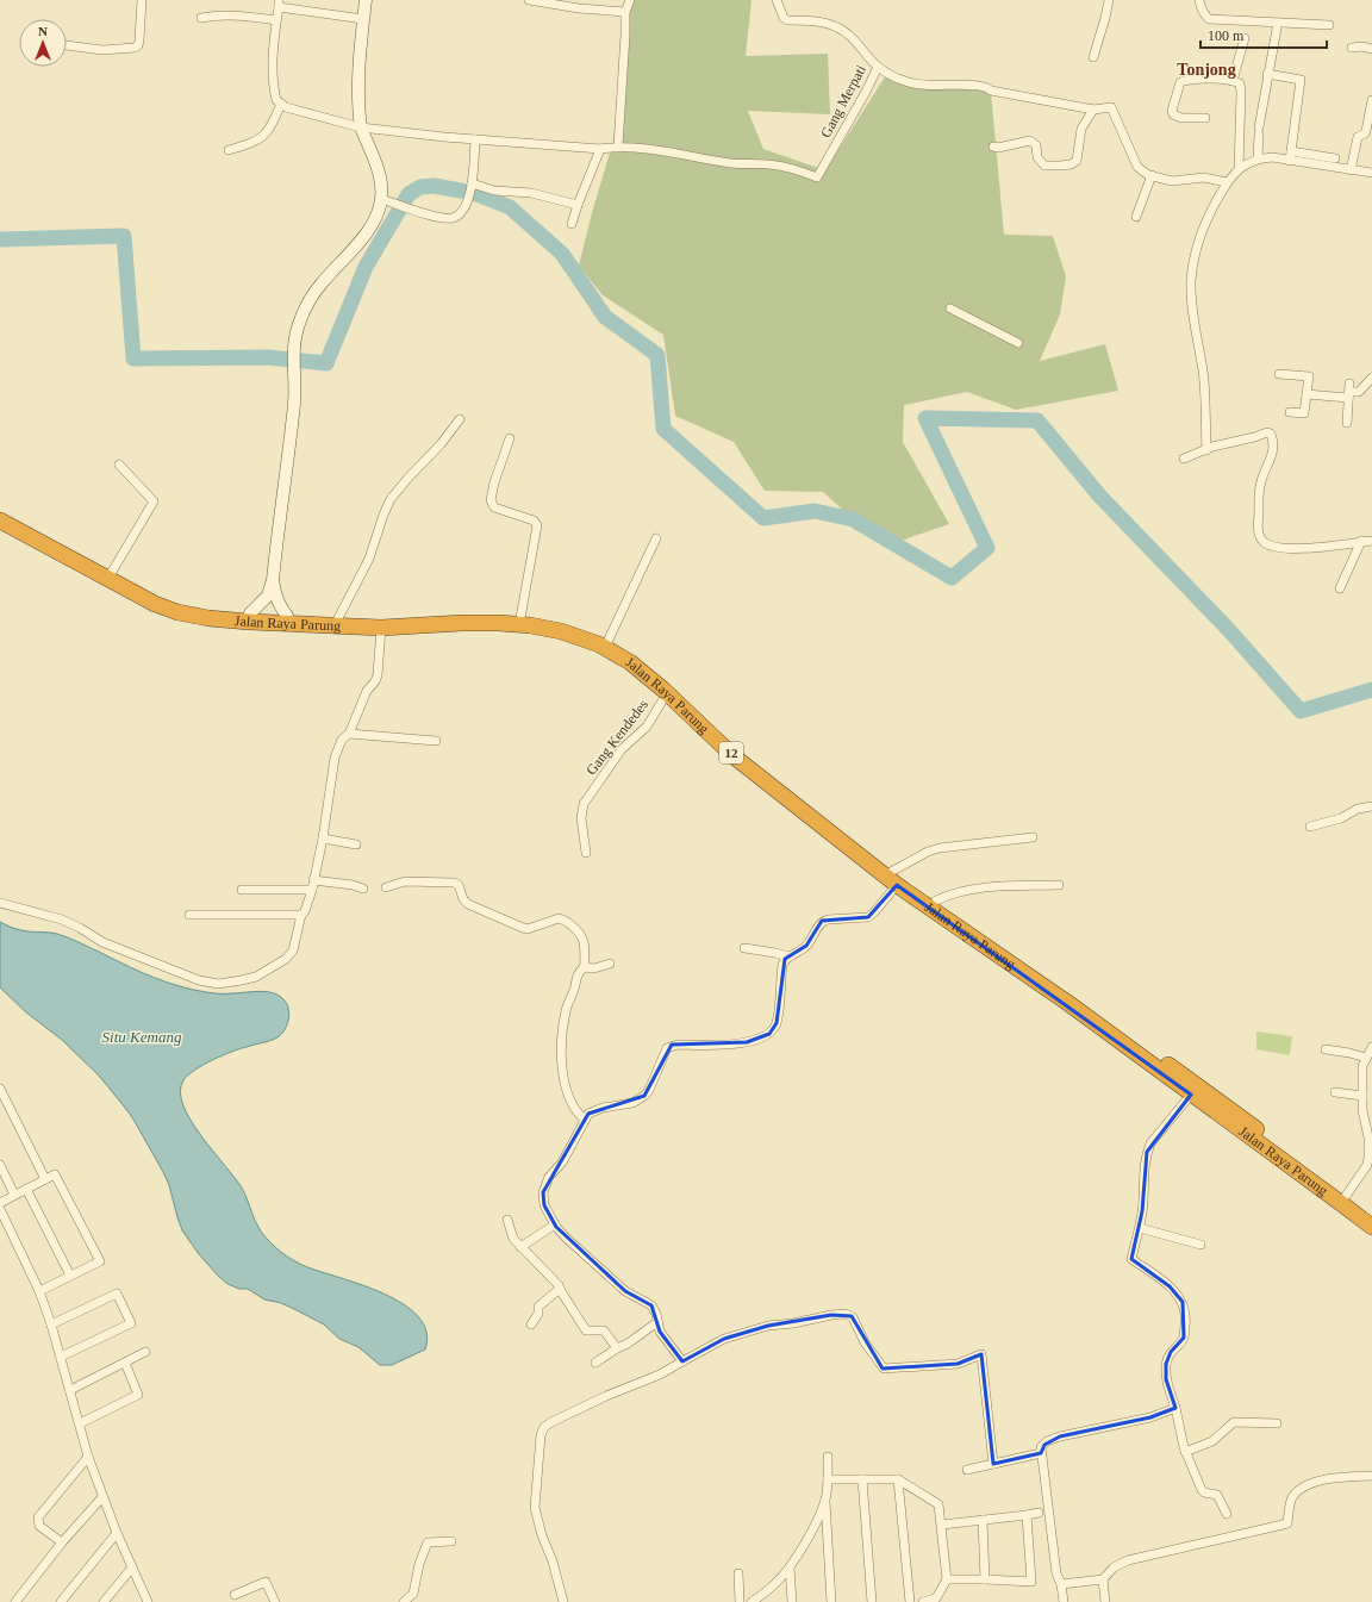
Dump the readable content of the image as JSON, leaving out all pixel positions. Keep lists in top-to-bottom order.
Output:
{
  "streets": {
    "highway": ["Jalan Raya Parung", "12"],
    "street": ["Gang Merpati", "Gang Kendedes"]
  },
  "crossings": [
    ["Jalan Raya Parung", "Gang Kendedes"]
  ],
  "districts": ["Tonjong"],
  "water": ["Situ Kemang"],
  "scale_bar": "100 m",
  "north": "top"
}
